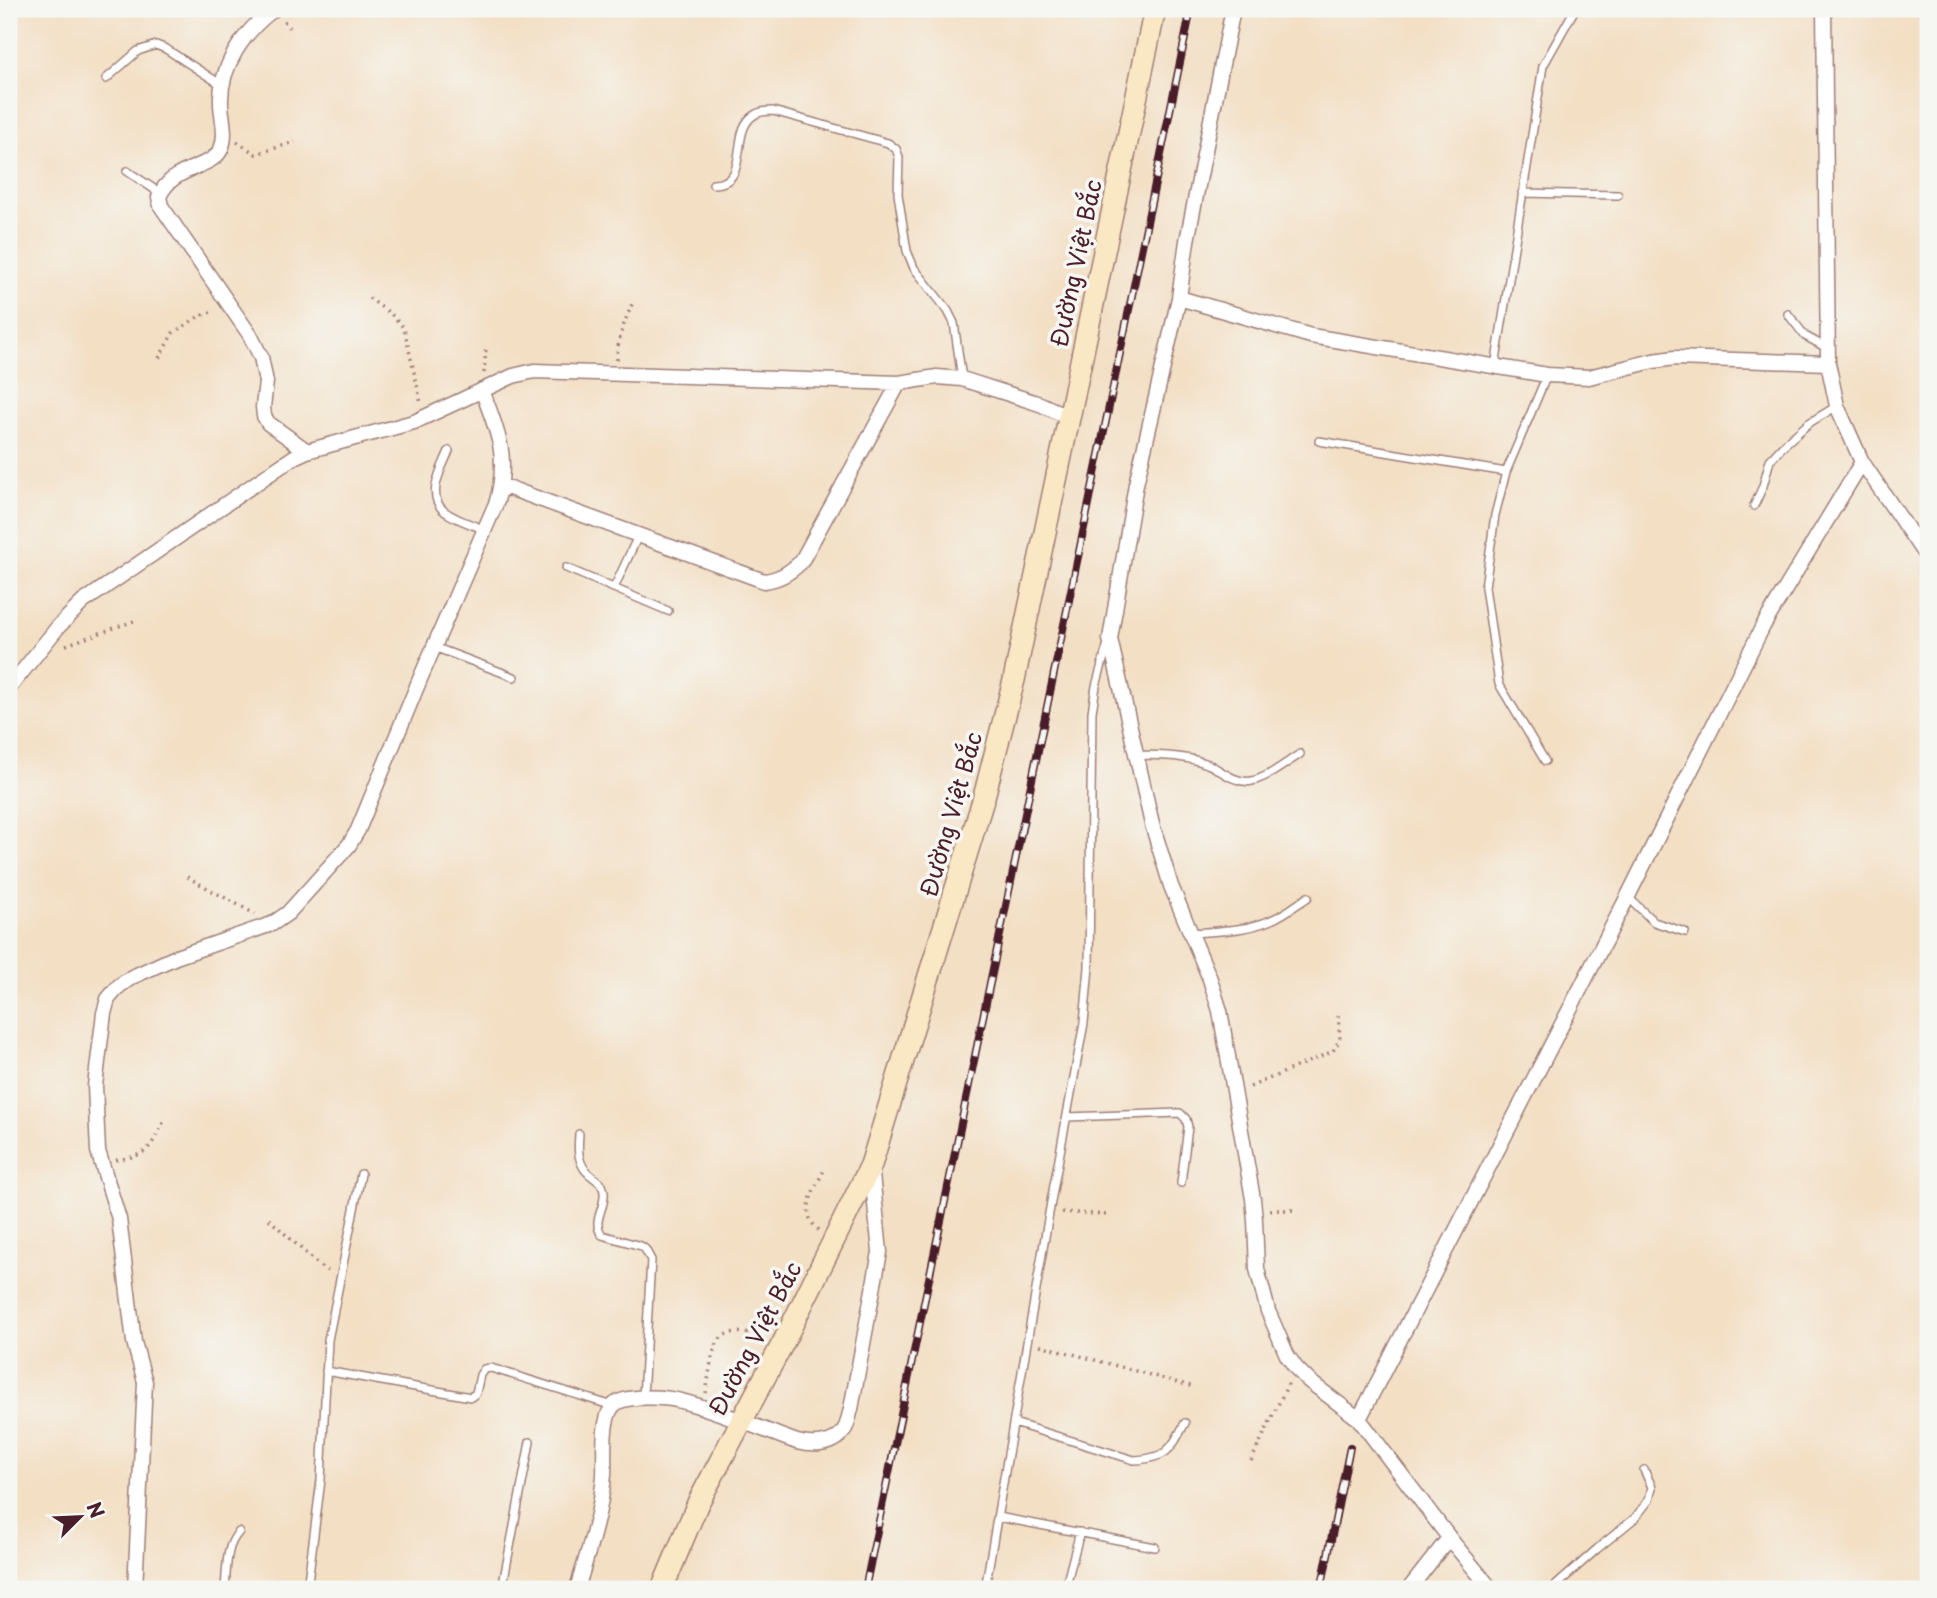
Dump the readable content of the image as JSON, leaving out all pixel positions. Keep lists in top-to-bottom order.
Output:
{
  "streets": {
    "main road": ["Đường Việt Bắc"]
  },
  "north": "top right"
}
